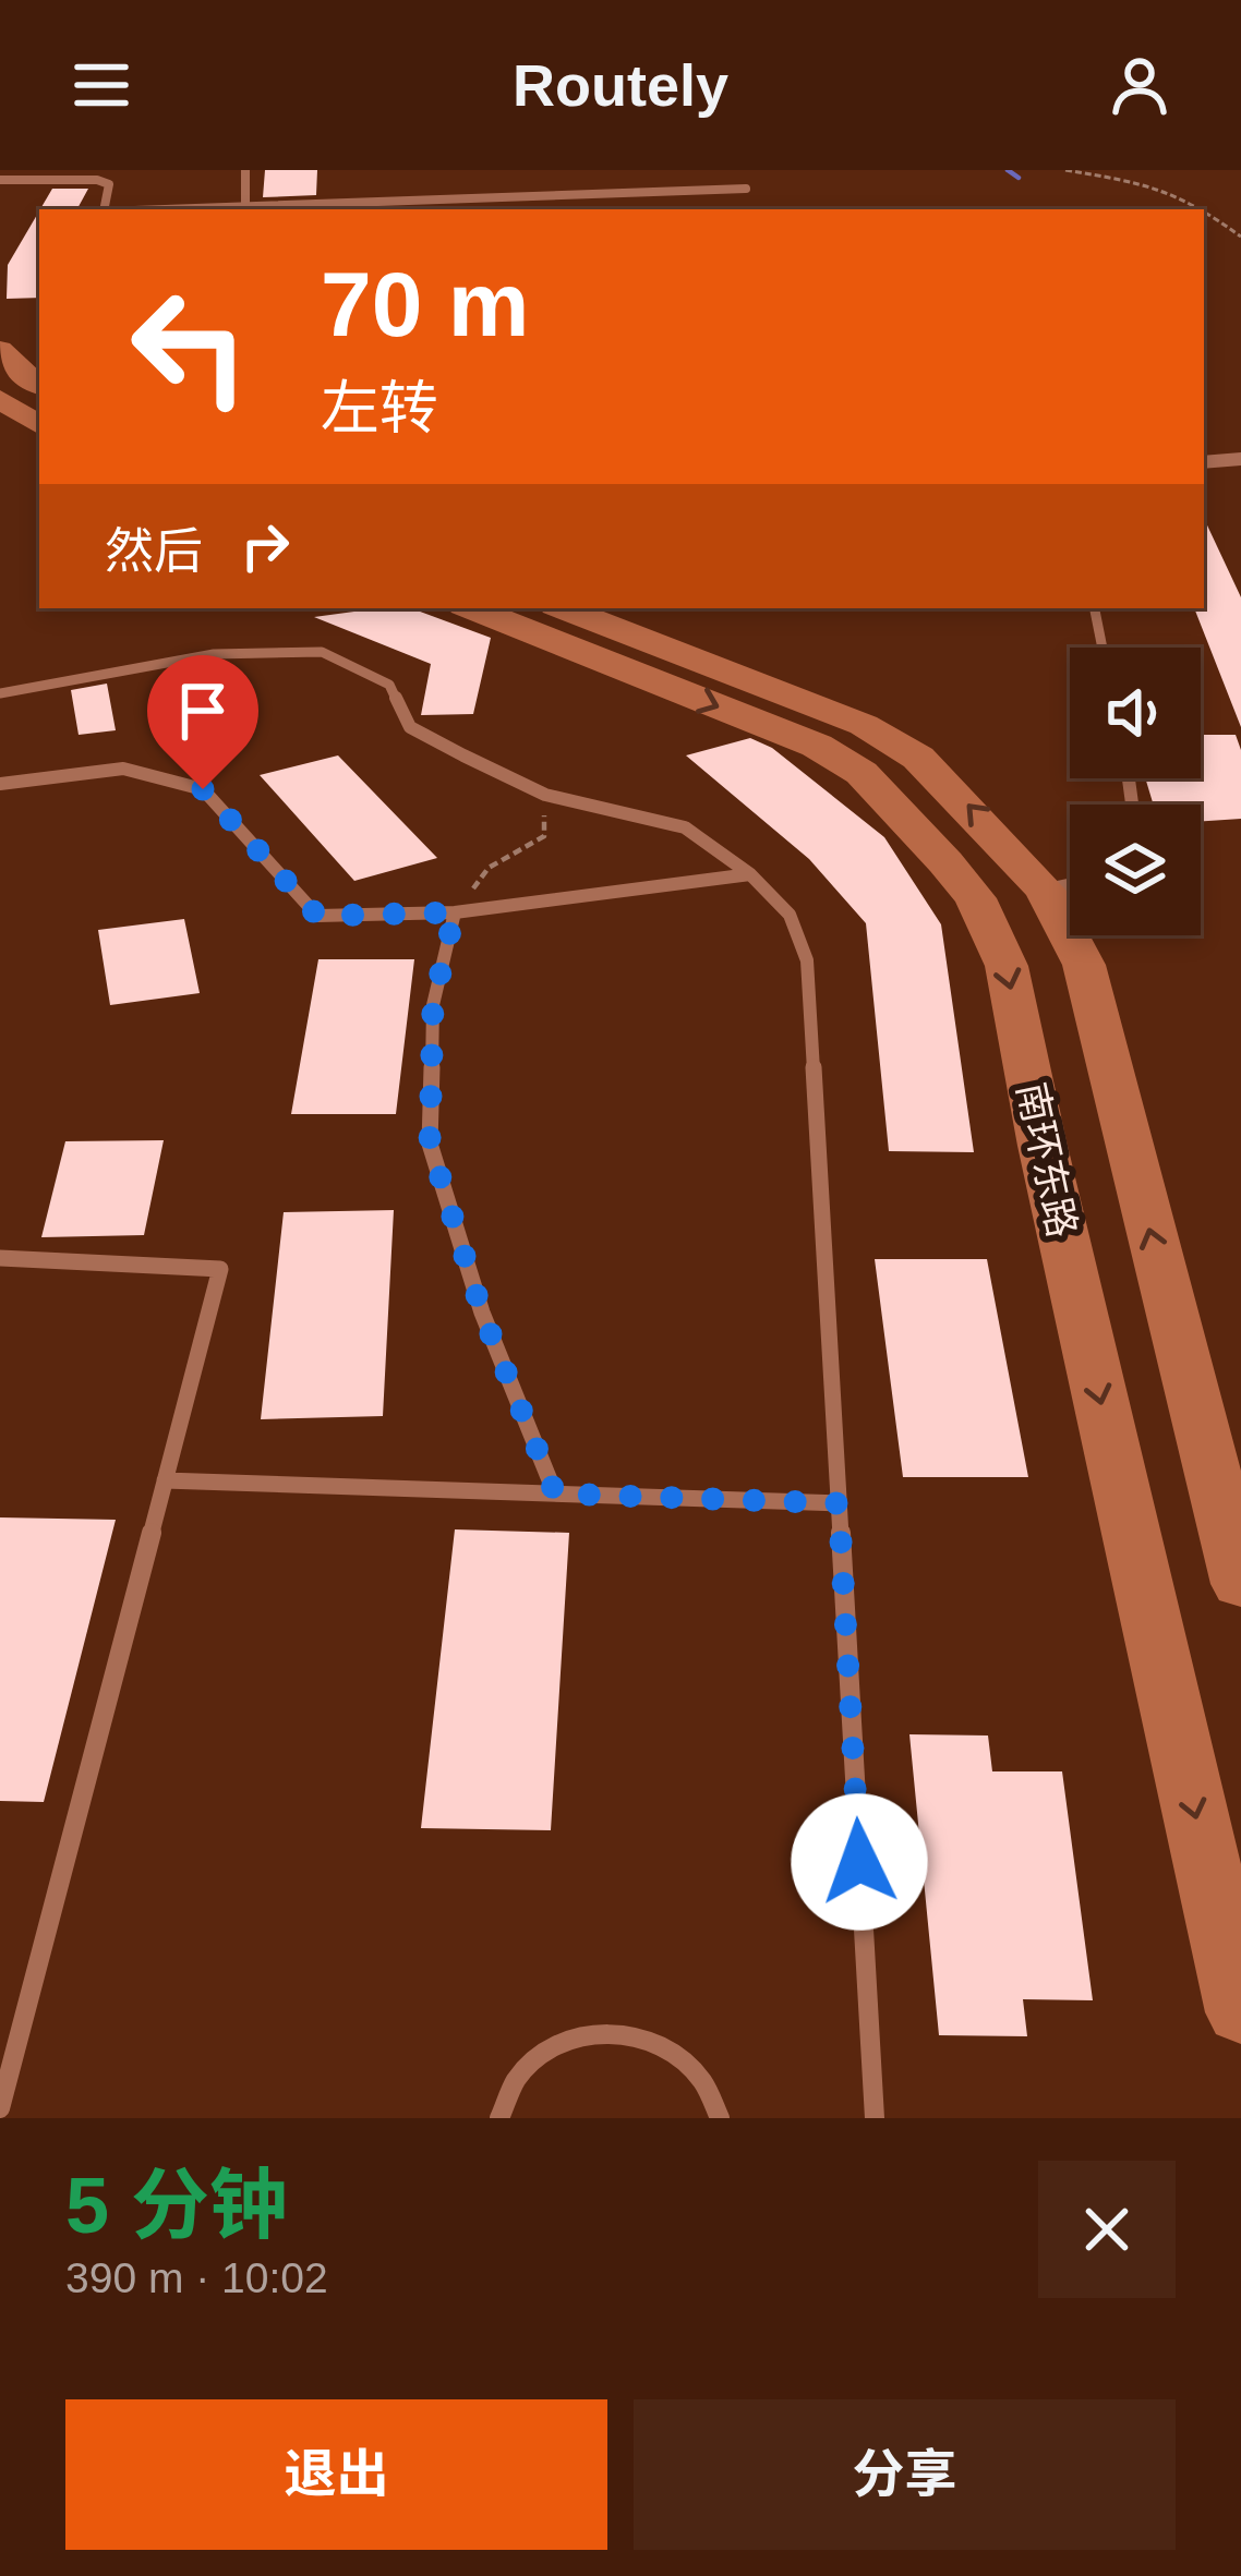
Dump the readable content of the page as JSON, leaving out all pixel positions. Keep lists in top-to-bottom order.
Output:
{
  "streets": {
    "highway": ["南环东路"]
  },
  "page": {
    "header": "Routely",
    "turn": ["70 m", "左转"],
    "then": "然后",
    "heading": ["5 分钟", "390 m · 10:02"],
    "buttons": ["退出", "分享"]
  }
}
